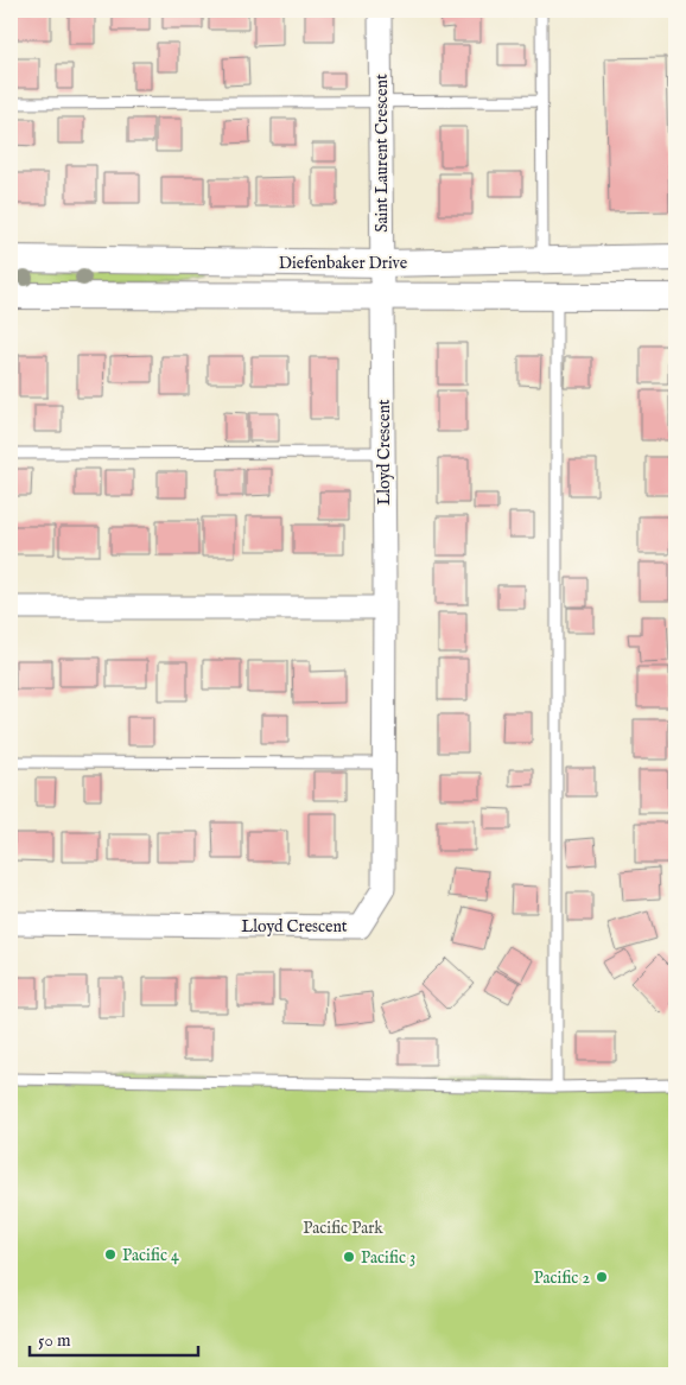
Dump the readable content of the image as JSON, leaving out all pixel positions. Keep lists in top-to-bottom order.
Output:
{
  "streets": {
    "street": ["Saint Laurent Crescent", "Diefenbaker Drive", "Lloyd Crescent"]
  },
  "crossings": [
    ["Saint Laurent Crescent", "Diefenbaker Drive"],
    ["Saint Laurent Crescent", "Lloyd Crescent"],
    ["Diefenbaker Drive", "Lloyd Crescent"]
  ],
  "parks": ["Pacific Park"],
  "places": ["Pacific 4", "Pacific 3", "Pacific 2"],
  "scale_bar": "50 m"
}
